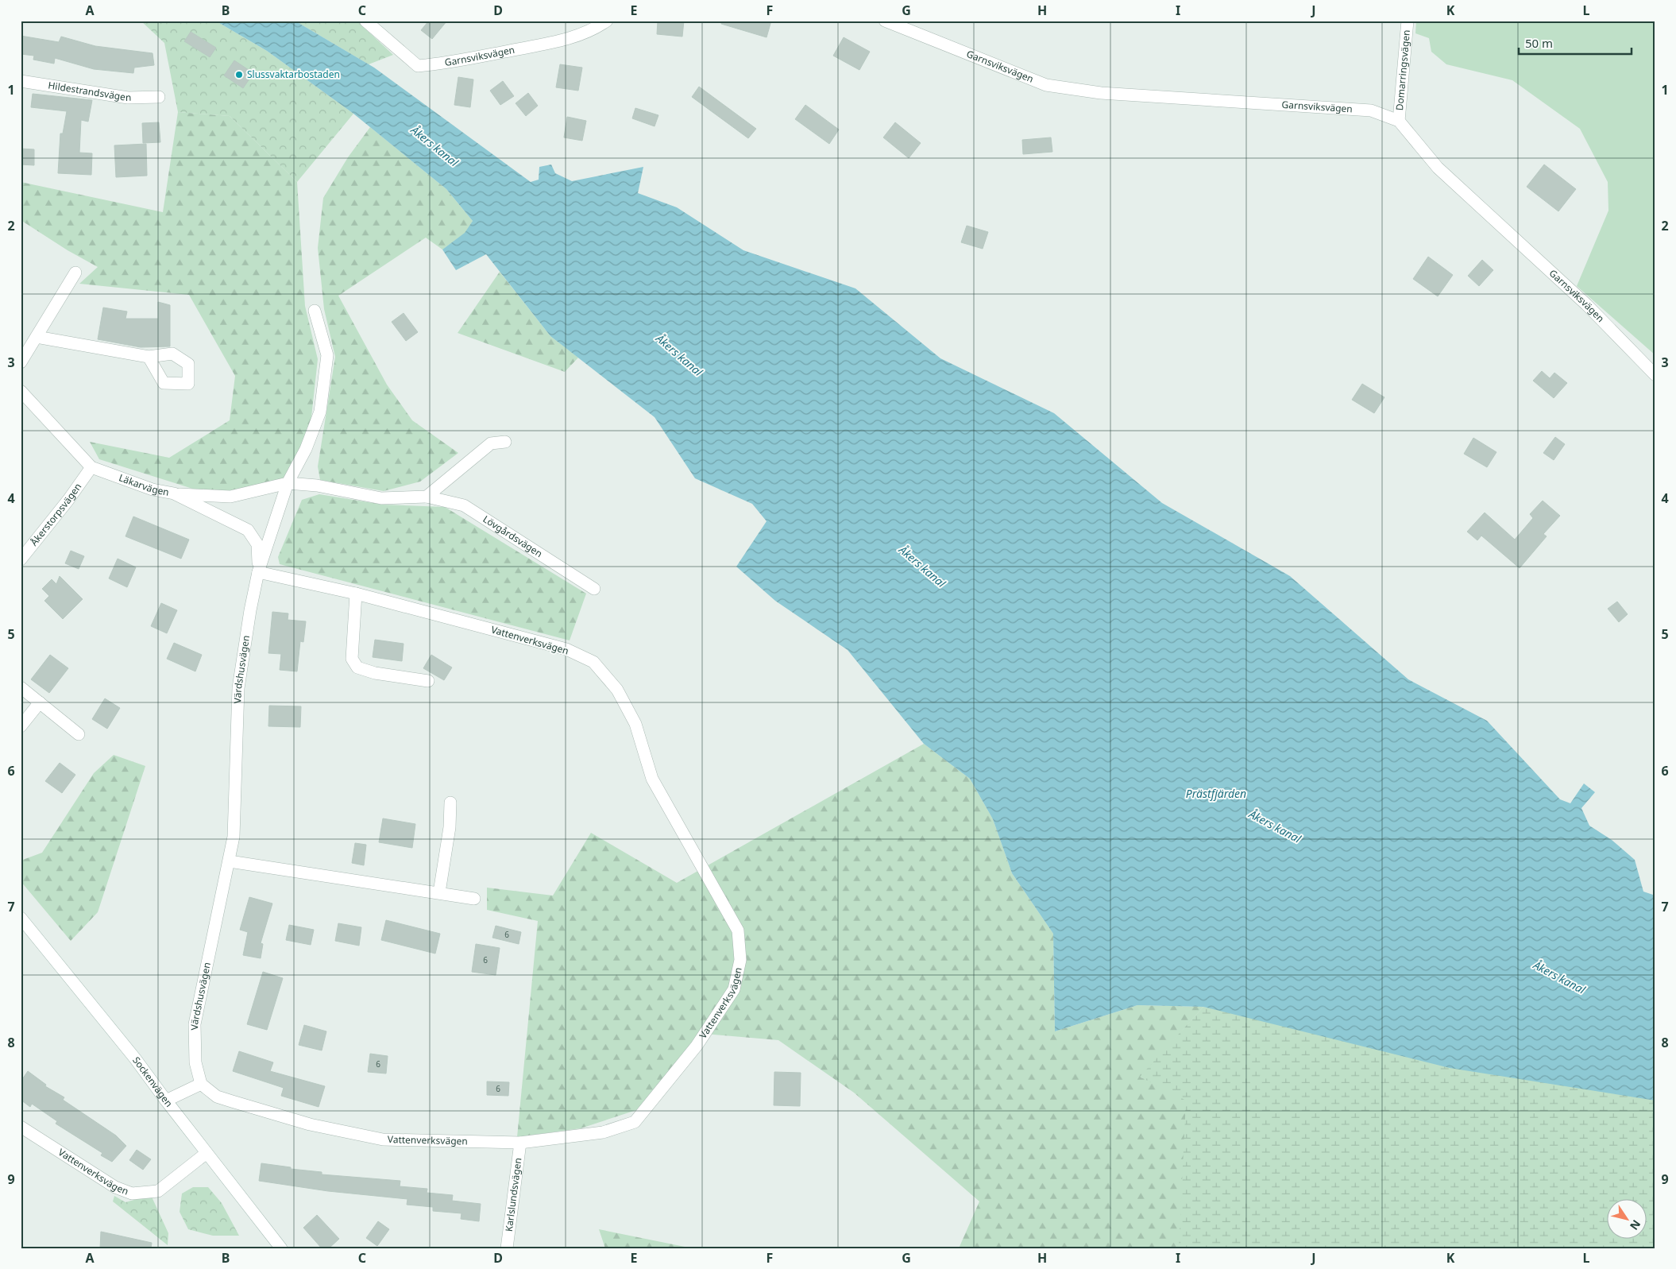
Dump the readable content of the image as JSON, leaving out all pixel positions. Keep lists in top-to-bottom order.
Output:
{
  "streets": {
    "street": [
      "Garnsviksvägen",
      "Domarringsvägen",
      "Hildestrandsvägen",
      "Läkarvägen",
      "Åkerstorpsvägen",
      "Lövgårdsvägen",
      "Vattenverksvägen",
      "Värdshusvägen",
      "Sockenvägen",
      "Karlslundsvägen"
    ]
  },
  "crossings": [
    ["Garnsviksvägen", "Domarringsvägen"],
    ["Läkarvägen", "Åkerstorpsvägen"],
    ["Läkarvägen", "Vattenverksvägen"],
    ["Läkarvägen", "Värdshusvägen"],
    ["Lövgårdsvägen", "Värdshusvägen"],
    ["Vattenverksvägen", "Värdshusvägen"],
    ["Vattenverksvägen", "Sockenvägen"],
    ["Vattenverksvägen", "Karlslundsvägen"]
  ],
  "water": ["Åkers kanal", "Prästfjärden"],
  "places": ["Slussvaktarbostaden"],
  "house_numbers": [
    "6",
    "6",
    "6",
    "6"
  ],
  "scale_bar": "50 m",
  "north": "bottom right",
  "grid": {
    "columns": [
      "A",
      "B",
      "C",
      "D",
      "E",
      "F",
      "G",
      "H",
      "I",
      "J",
      "K",
      "L"
    ],
    "rows": [
      "1",
      "2",
      "3",
      "4",
      "5",
      "6",
      "7",
      "8",
      "9"
    ]
  }
}
